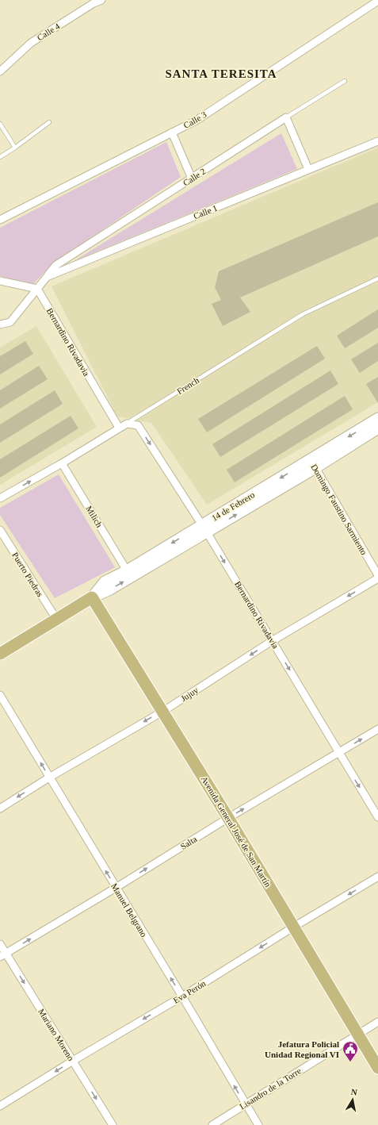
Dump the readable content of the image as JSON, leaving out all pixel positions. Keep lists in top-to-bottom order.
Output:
{
  "streets": {
    "main road": ["14 de Febrero", "Avenida General José de San Martín"],
    "street": [
      "Calle 4",
      "Calle 3",
      "Calle 2",
      "Calle 1",
      "Bernardino Rivadavia",
      "French",
      "Domingo Faustino Sarmiento",
      "Milich",
      "Puerto Piedras",
      "Jujuy",
      "Salta",
      "Manuel Belgrano",
      "Eva Perón",
      "Mariano Moreno",
      "Lisandro de la Torre"
    ]
  },
  "crossings": [
    ["Calle 2", "Calle 1"],
    ["Bernardino Rivadavia", "French"],
    ["Bernardino Rivadavia", "14 de Febrero"],
    ["Bernardino Rivadavia", "Jujuy"],
    ["Bernardino Rivadavia", "Salta"],
    ["French", "Milich"],
    ["14 de Febrero", "Domingo Faustino Sarmiento"],
    ["14 de Febrero", "Milich"],
    ["14 de Febrero", "Puerto Piedras"],
    ["14 de Febrero", "Avenida General José de San Martín"],
    ["Jujuy", "Avenida General José de San Martín"],
    ["Jujuy", "Manuel Belgrano"],
    ["Avenida General José de San Martín", "Salta"],
    ["Avenida General José de San Martín", "Eva Perón"],
    ["Avenida General José de San Martín", "Lisandro de la Torre"],
    ["Salta", "Manuel Belgrano"],
    ["Salta", "Mariano Moreno"],
    ["Manuel Belgrano", "Eva Perón"],
    ["Manuel Belgrano", "Lisandro de la Torre"],
    ["Eva Perón", "Mariano Moreno"]
  ],
  "one_way": [
    "Bernardino Rivadavia",
    "Jujuy",
    "Salta",
    "Manuel Belgrano",
    "Eva Perón",
    "Mariano Moreno"
  ],
  "districts": ["SANTA TERESITA"],
  "places": {
    "public building": ["Jefatura Policial Unidad Regional VI"]
  },
  "north": "top"
}
